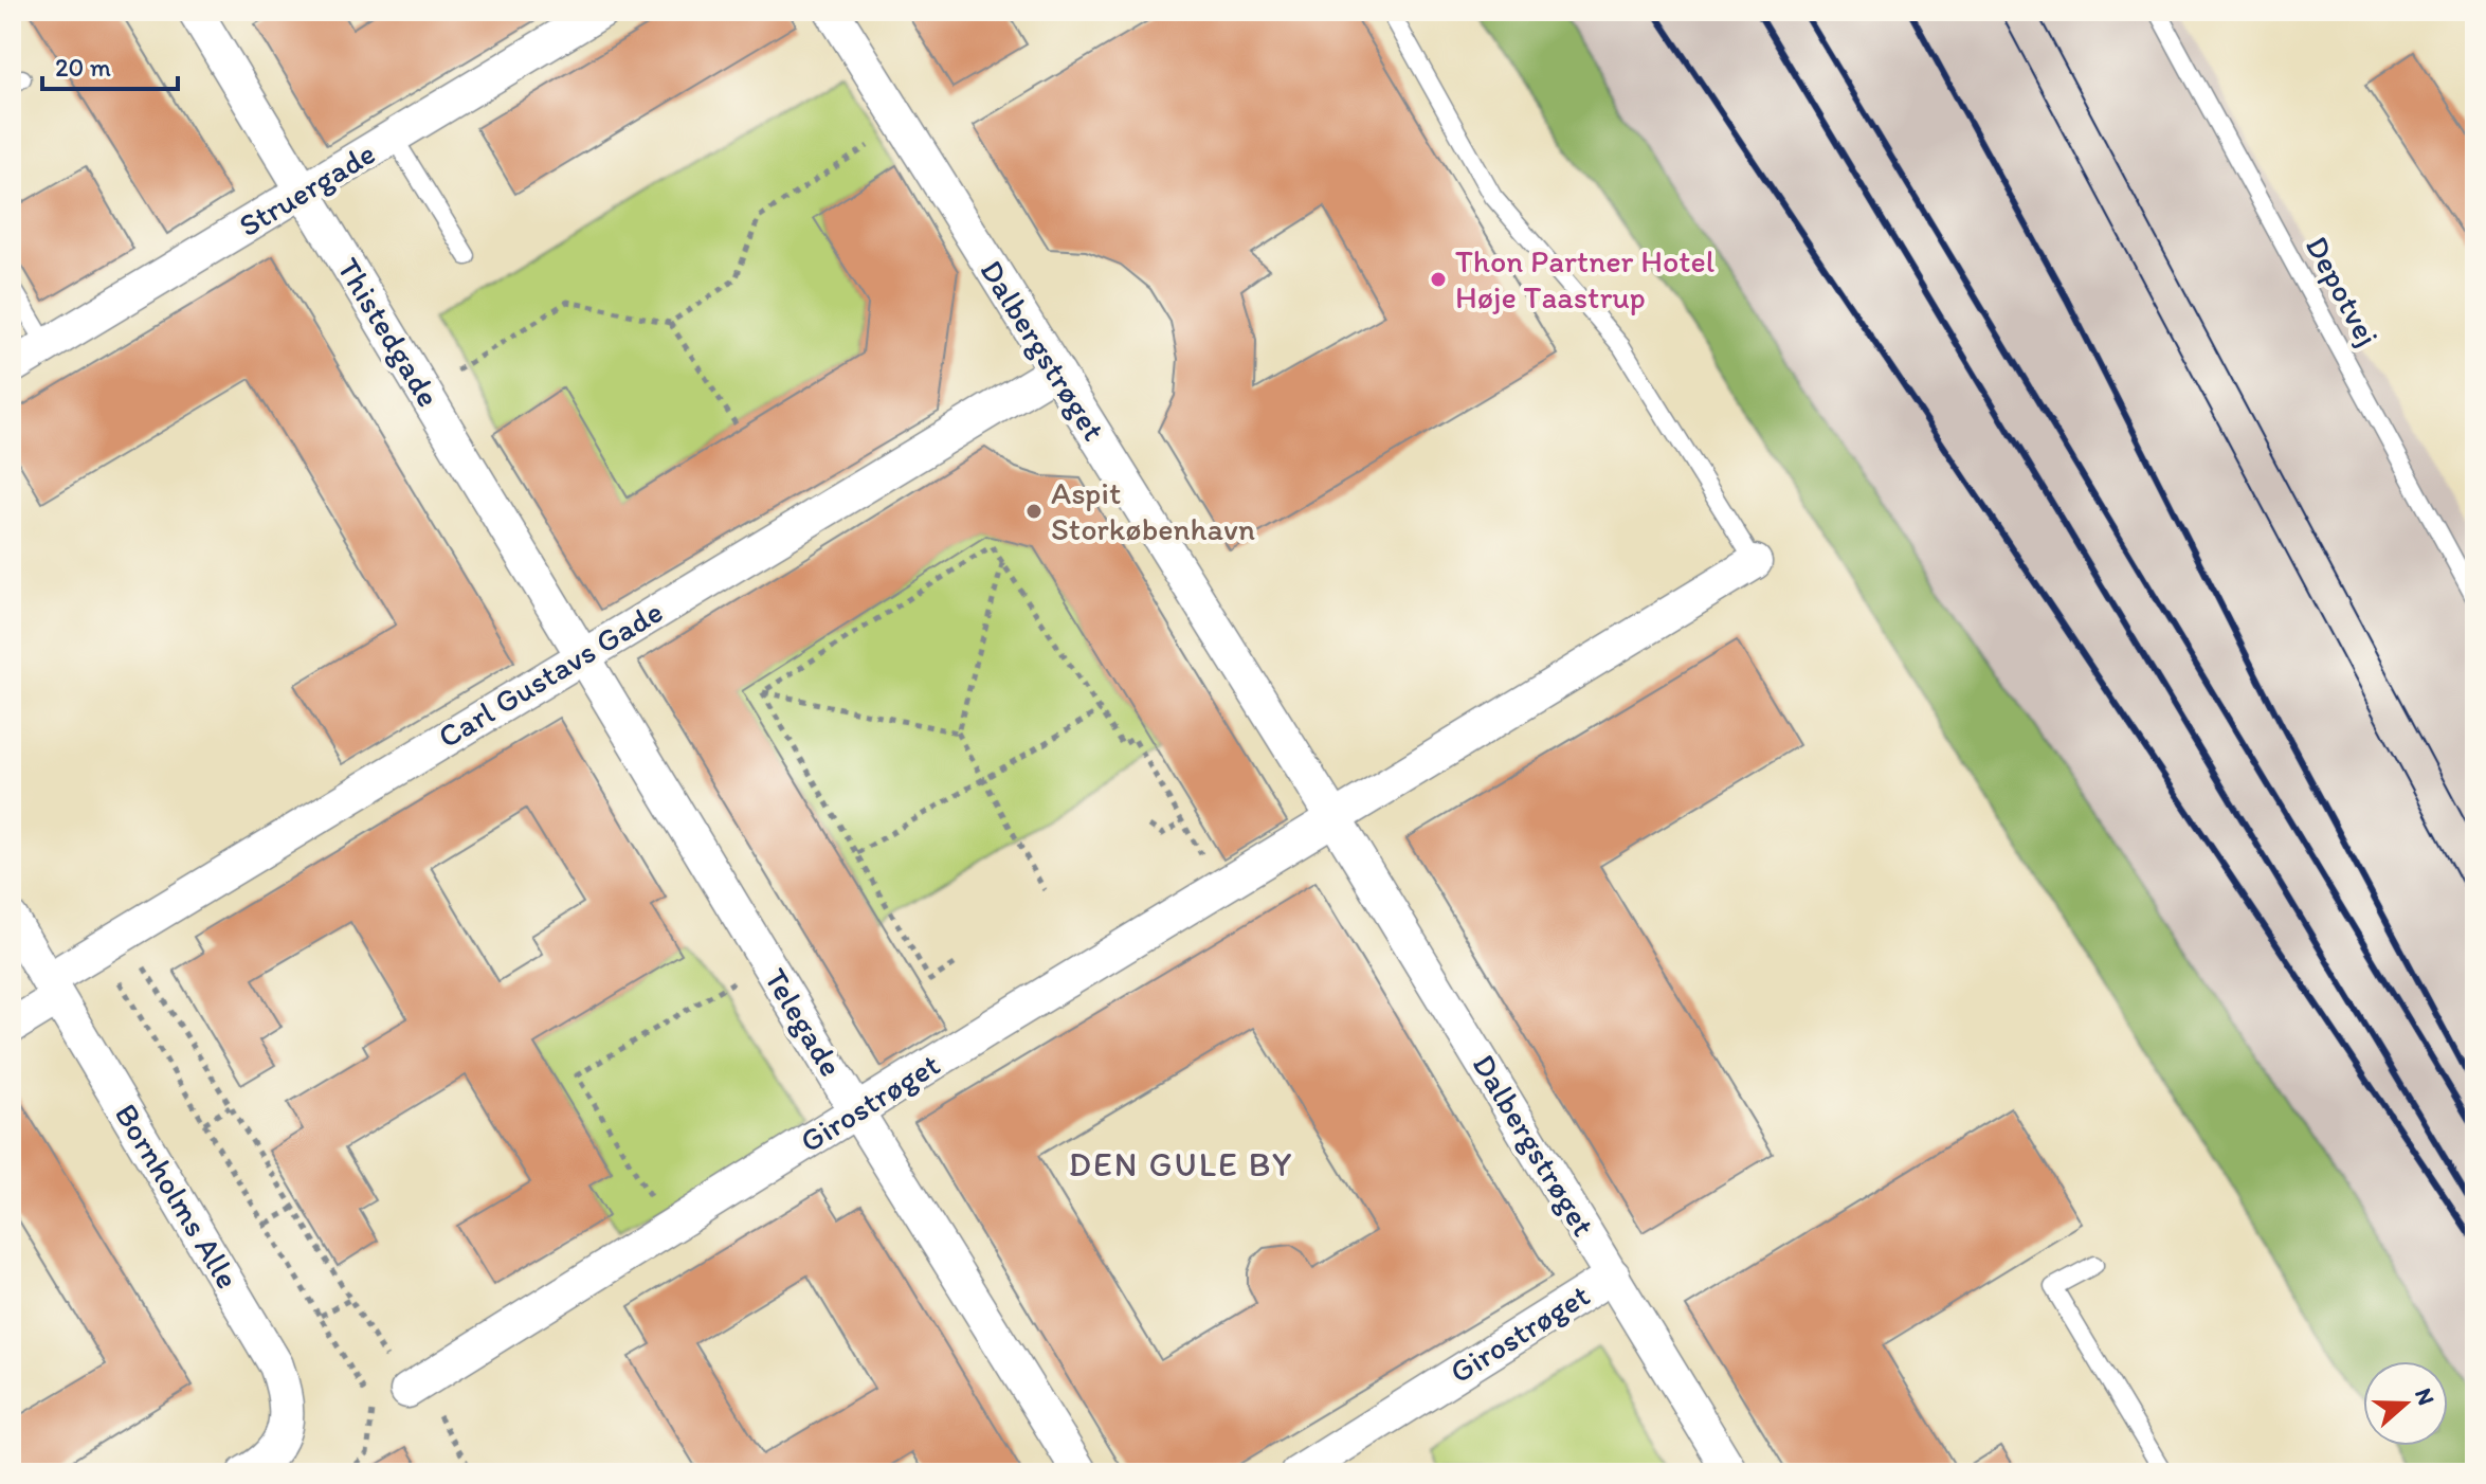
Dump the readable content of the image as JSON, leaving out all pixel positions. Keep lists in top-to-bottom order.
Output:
{
  "streets": {
    "street": [
      "Struergade",
      "Thistedgade",
      "Dalbergstrøget",
      "Carl Gustavs Gade",
      "Telegade",
      "Girostrøget",
      "Bornholms Alle"
    ],
    "lane": ["Depotvej"]
  },
  "crossings": [
    ["Struergade", "Thistedgade"],
    ["Thistedgade", "Carl Gustavs Gade"],
    ["Thistedgade", "Telegade"],
    ["Dalbergstrøget", "Carl Gustavs Gade"],
    ["Dalbergstrøget", "Girostrøget"],
    ["Carl Gustavs Gade", "Telegade"],
    ["Carl Gustavs Gade", "Bornholms Alle"],
    ["Telegade", "Girostrøget"]
  ],
  "districts": ["DEN GULE BY"],
  "places": ["Thon Partner Hotel Høje Taastrup", "Aspit Storkøbenhavn"],
  "scale_bar": "20 m",
  "north": "right"
}
